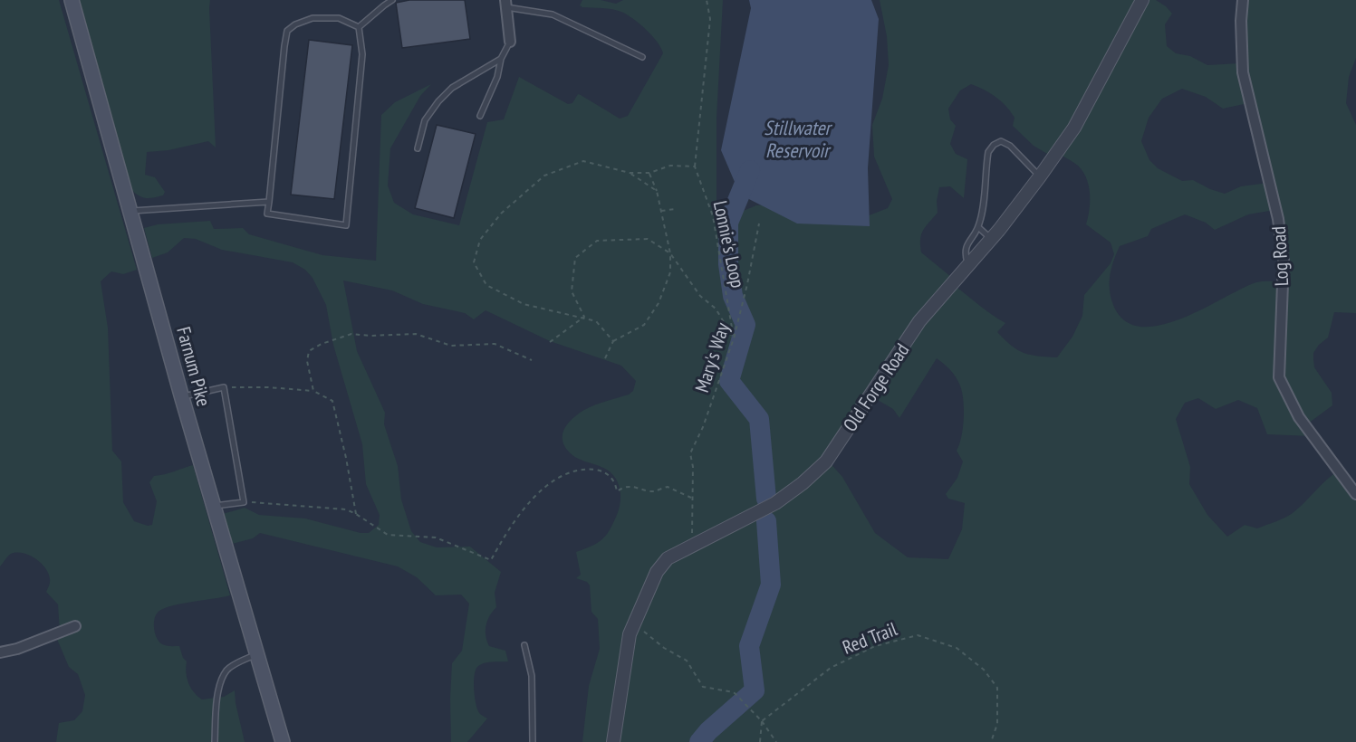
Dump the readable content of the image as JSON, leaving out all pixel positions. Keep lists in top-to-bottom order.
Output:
{
  "streets": {
    "main road": ["Farnum Pike"],
    "street": ["Log Road", "Old Forge Road"],
    "path": ["Lonnie's Loop", "Mary's Way", "Red Trail"]
  },
  "crossings": [
    ["Lonnie's Loop", "Mary's Way"],
    ["Mary's Way", "Old Forge Road"]
  ],
  "water": ["Stillwater Reservoir"]
}
